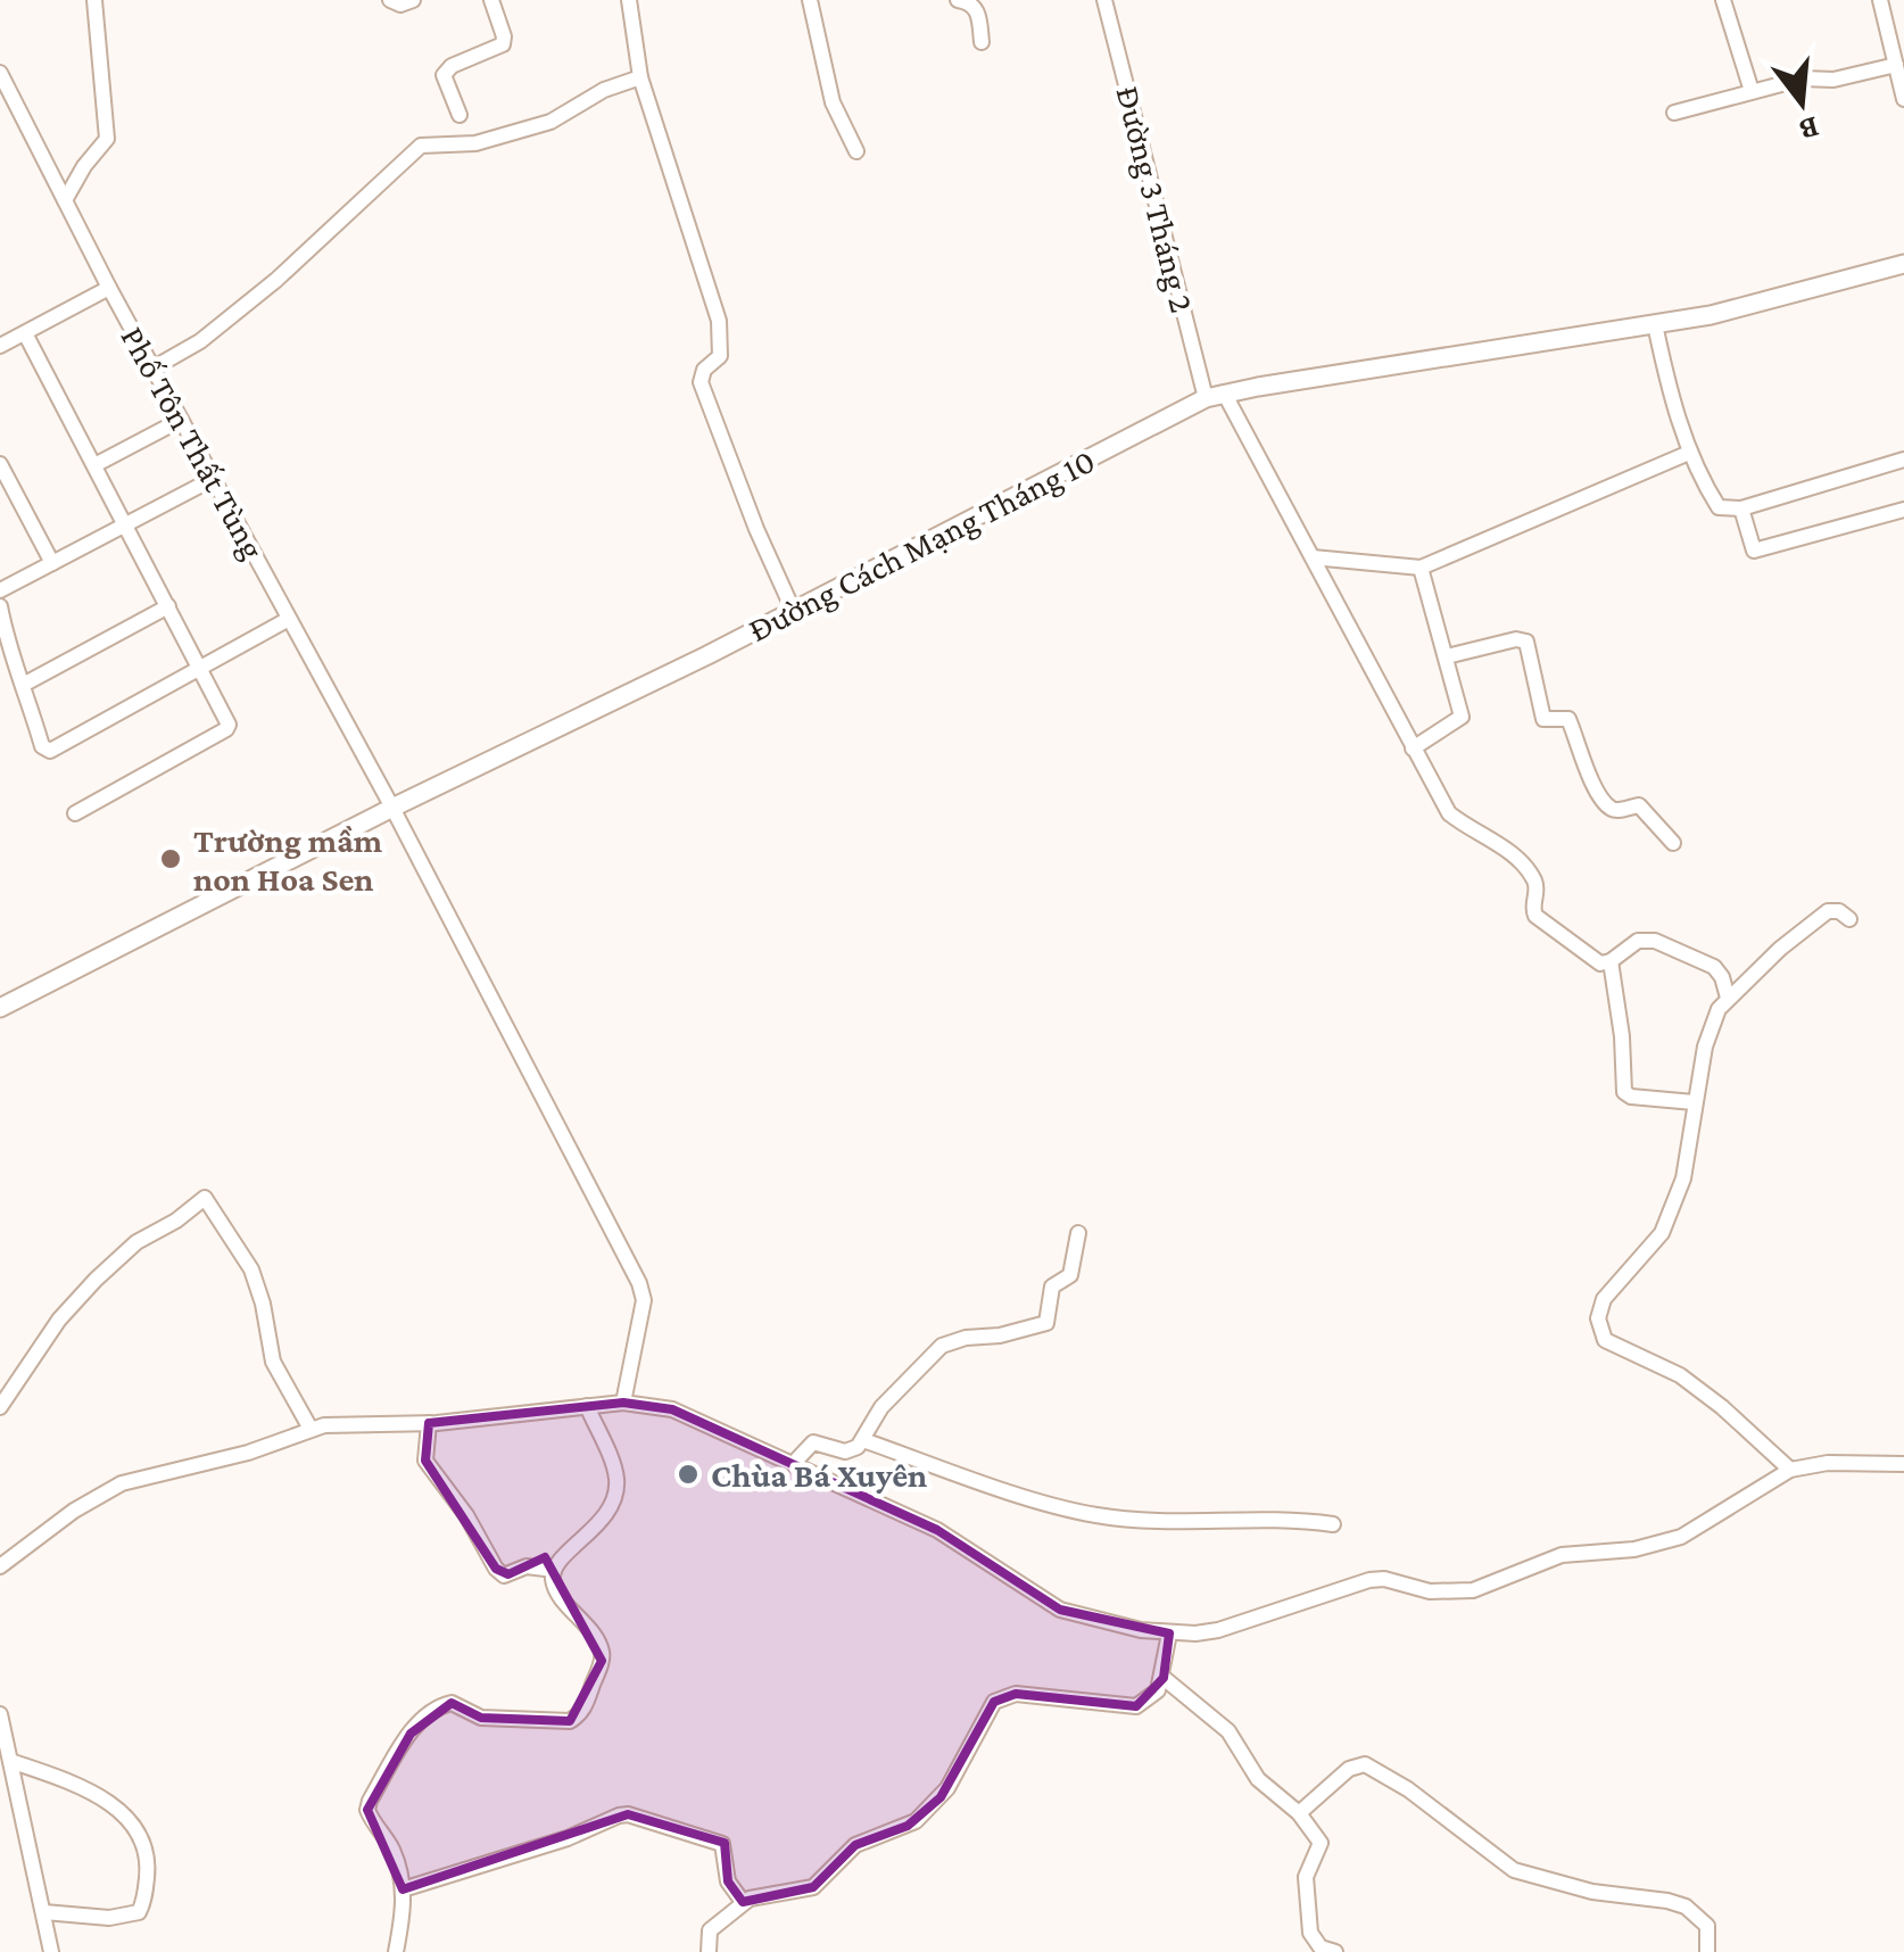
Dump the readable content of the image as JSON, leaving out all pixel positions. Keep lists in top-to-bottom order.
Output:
{
  "streets": {
    "main road": ["Đường Cách Mạng Tháng 10"],
    "street": ["Đường 3 Tháng 2", "Phố Tôn Thất Tùng"]
  },
  "crossings": [
    ["Đường 3 Tháng 2", "Đường Cách Mạng Tháng 10"],
    ["Phố Tôn Thất Tùng", "Đường Cách Mạng Tháng 10"]
  ],
  "places": ["Trường mầm non Hoa Sen", "Chùa Bá Xuyên"],
  "north": "bottom"
}
